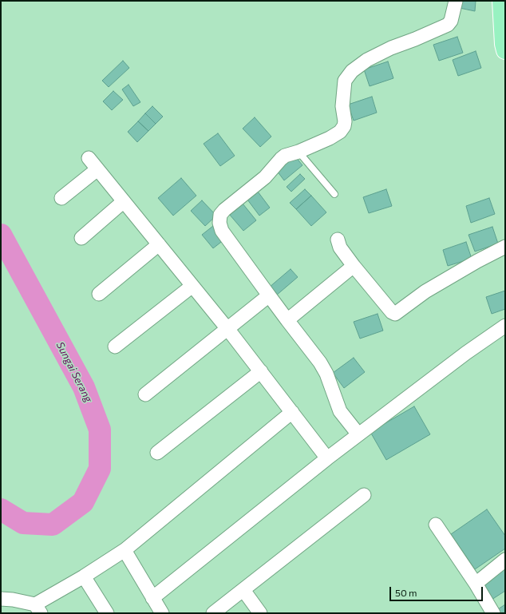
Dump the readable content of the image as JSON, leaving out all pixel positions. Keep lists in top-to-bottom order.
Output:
{
  "water": ["Sungai Serang"],
  "scale_bar": "50 m"
}
